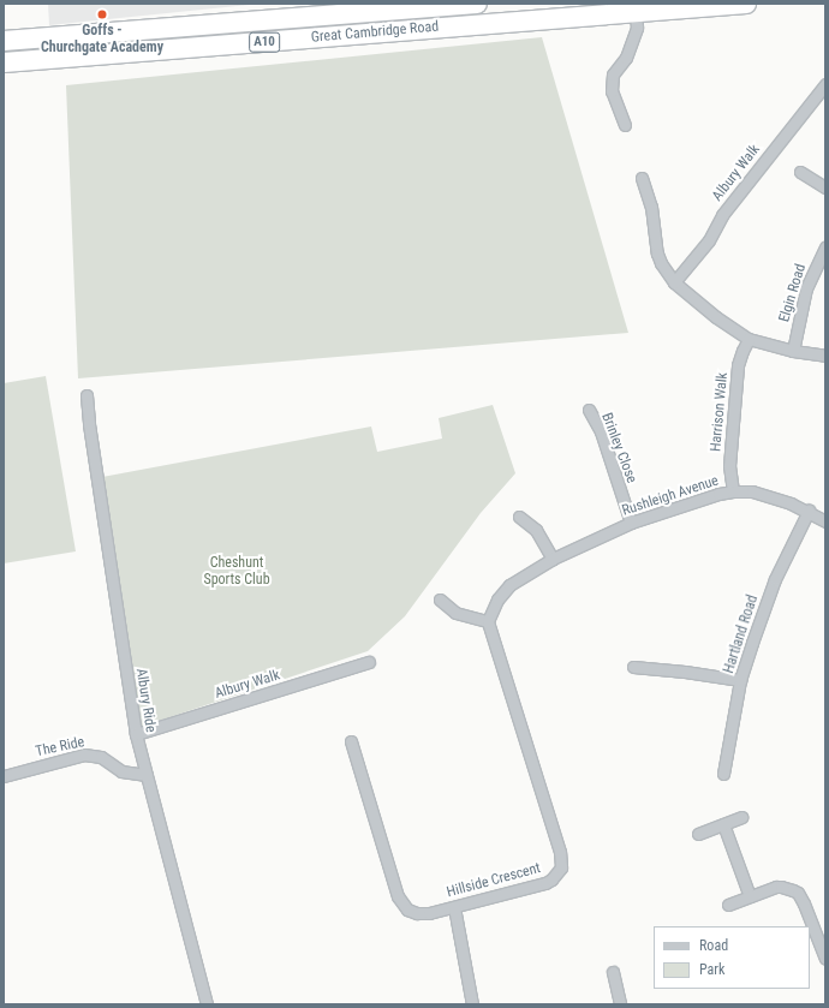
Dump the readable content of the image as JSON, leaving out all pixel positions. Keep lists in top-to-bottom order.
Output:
{
  "streets": {
    "highway": ["Great Cambridge Road", "A10"],
    "street": [
      "Albury Walk",
      "Elgin Road",
      "Harrison Walk",
      "Brinley Close",
      "Rushleigh Avenue",
      "Hartland Road",
      "Albury Ride",
      "The Ride",
      "Hillside Crescent"
    ]
  },
  "crossings": [
    ["Albury Walk", "Albury Ride"],
    ["Harrison Walk", "Rushleigh Avenue"],
    ["Brinley Close", "Rushleigh Avenue"],
    ["Rushleigh Avenue", "Hartland Road"],
    ["Rushleigh Avenue", "Hillside Crescent"],
    ["Albury Ride", "The Ride"]
  ],
  "parks": ["Cheshunt Sports Club"],
  "places": ["Goffs - Churchgate Academy"],
  "legend": ["Road", "Park"]
}
